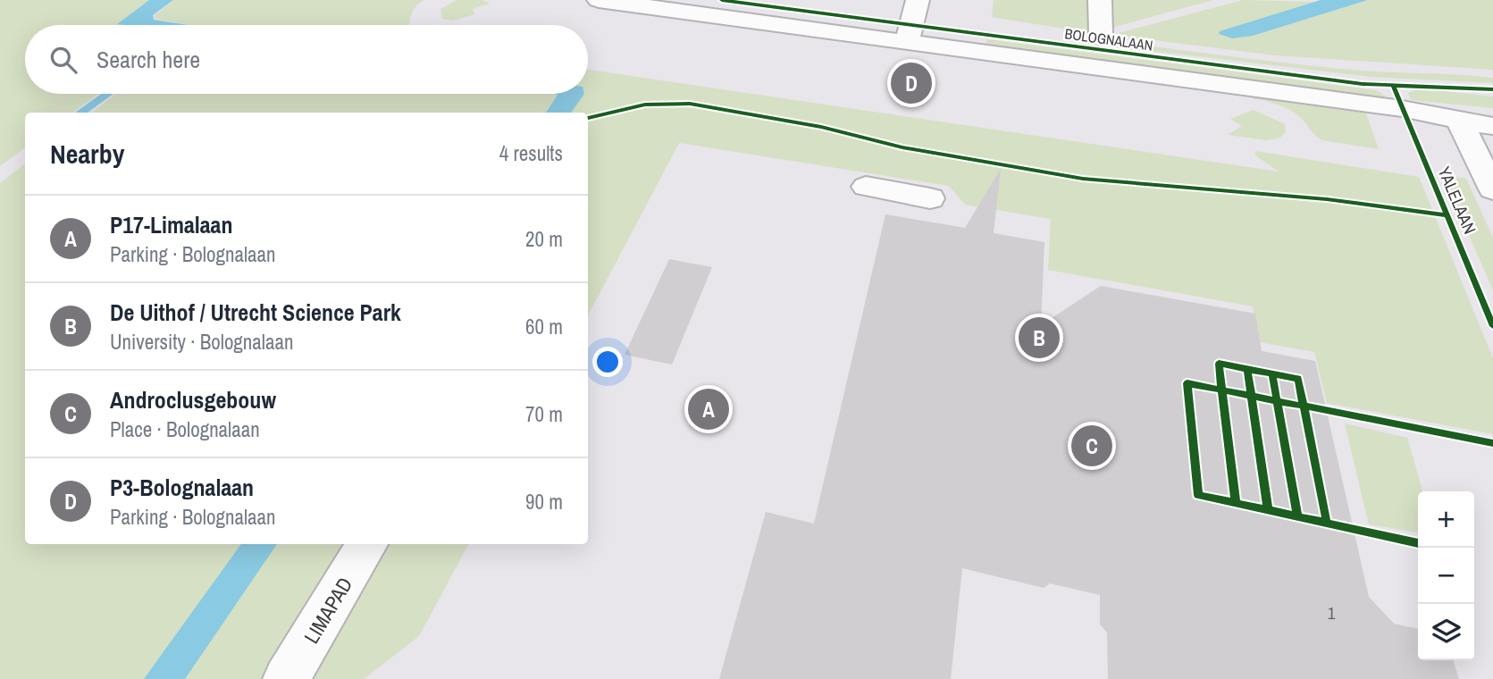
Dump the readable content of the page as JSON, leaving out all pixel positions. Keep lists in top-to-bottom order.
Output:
{
  "streets": {
    "street": ["BOLOGNALAAN", "YALELAAN", "LIMAPAD"]
  },
  "crossings": [
    ["BOLOGNALAAN", "YALELAAN"]
  ],
  "house_numbers": ["1"],
  "page": {
    "search": "Search here",
    "pins": [
      "D",
      "B",
      "A",
      "C"
    ],
    "heading": ["Nearby", "4 results"],
    "list": [
      {
        "mark": "A",
        "name": "P17-Limalaan",
        "note": "Parking · Bolognalaan",
        "value": "20 m"
      },
      {
        "mark": "B",
        "name": "De Uithof / Utrecht Science Park",
        "note": "University · Bolognalaan",
        "value": "60 m"
      },
      {
        "mark": "C",
        "name": "Androclusgebouw",
        "note": "Place · Bolognalaan",
        "value": "70 m"
      },
      {
        "mark": "D",
        "name": "P3-Bolognalaan",
        "note": "Parking · Bolognalaan",
        "value": "90 m"
      }
    ],
    "map_buttons": ["+", "−"]
  }
}
